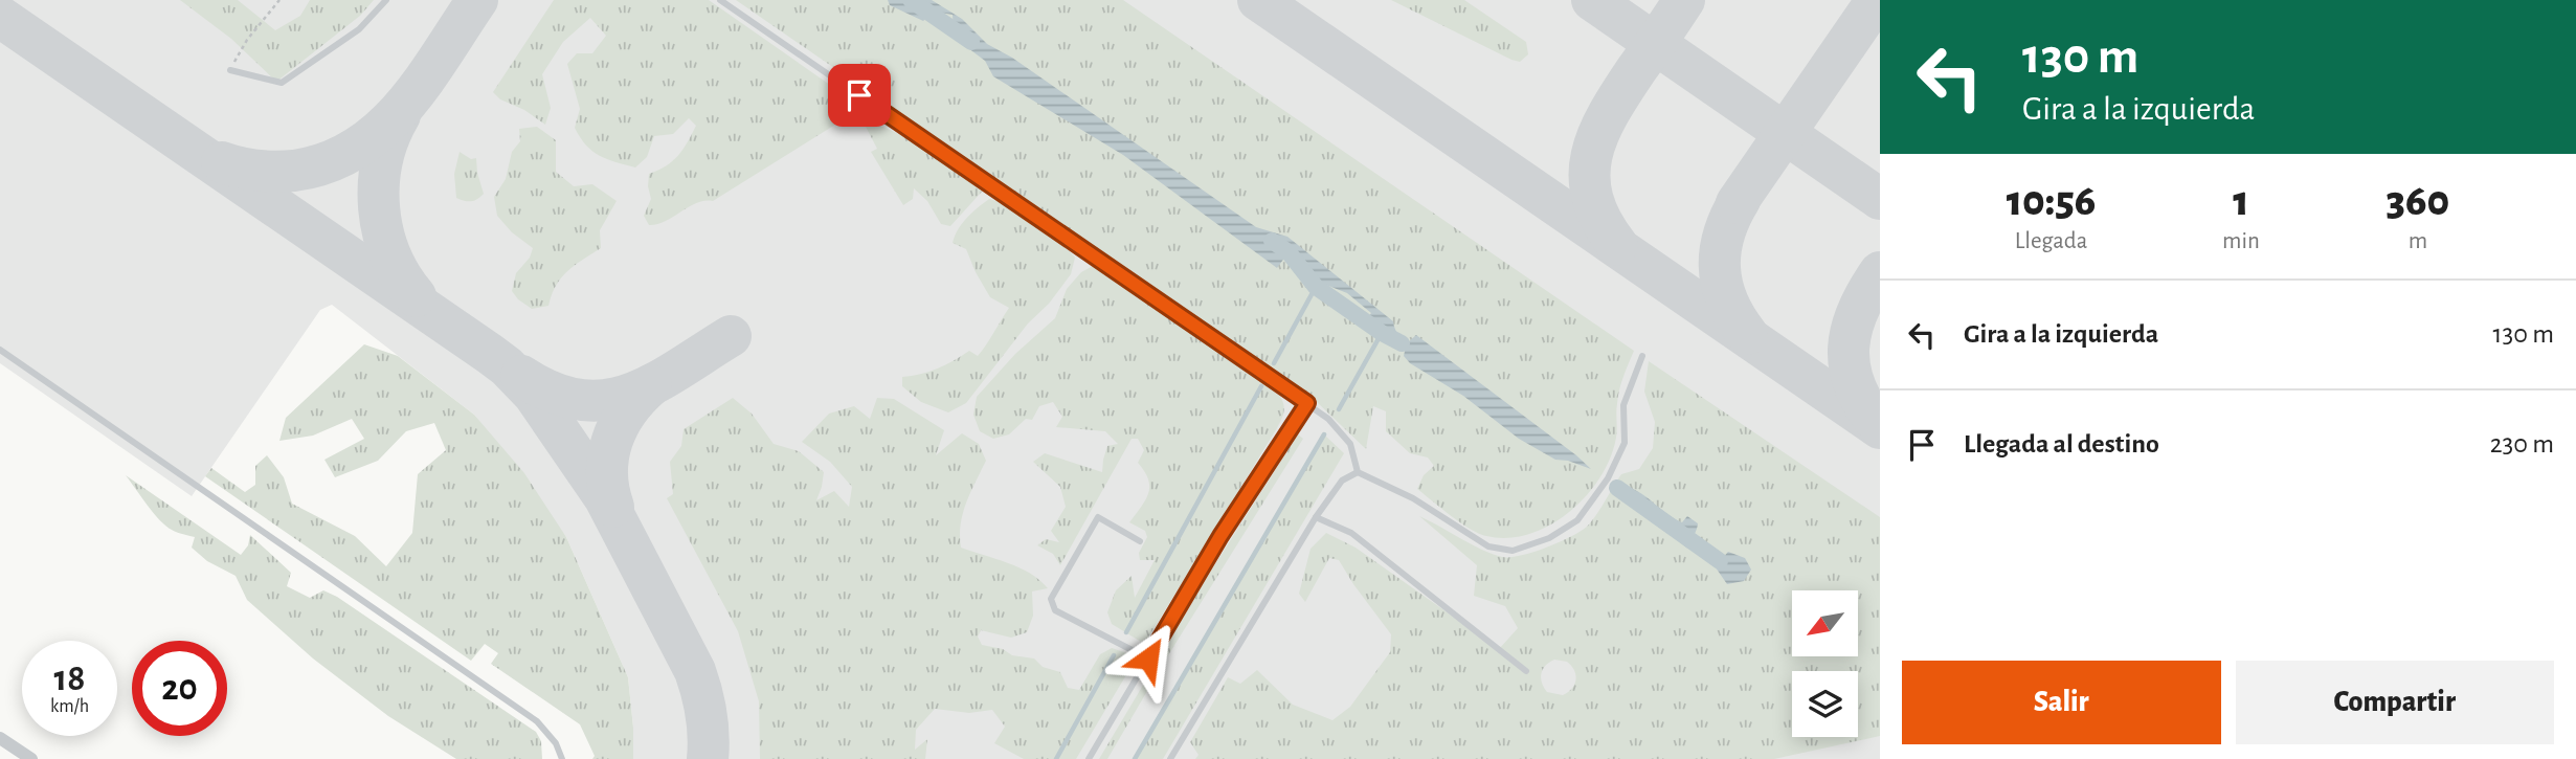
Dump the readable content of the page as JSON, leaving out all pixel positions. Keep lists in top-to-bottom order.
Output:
{
  "north": "bottom left",
  "page": {
    "turn": ["130 m", "Gira a la izquierda"],
    "eta": [
      "10:56",
      "Llegada",
      "1",
      "min",
      "360",
      "m"
    ],
    "list": [
      {
        "name": "Gira a la izquierda",
        "value": "130 m"
      },
      {
        "name": "Llegada al destino",
        "value": "230 m"
      }
    ],
    "speed": "18 km/h",
    "limit": "20",
    "buttons": ["Salir", "Compartir"]
  }
}
